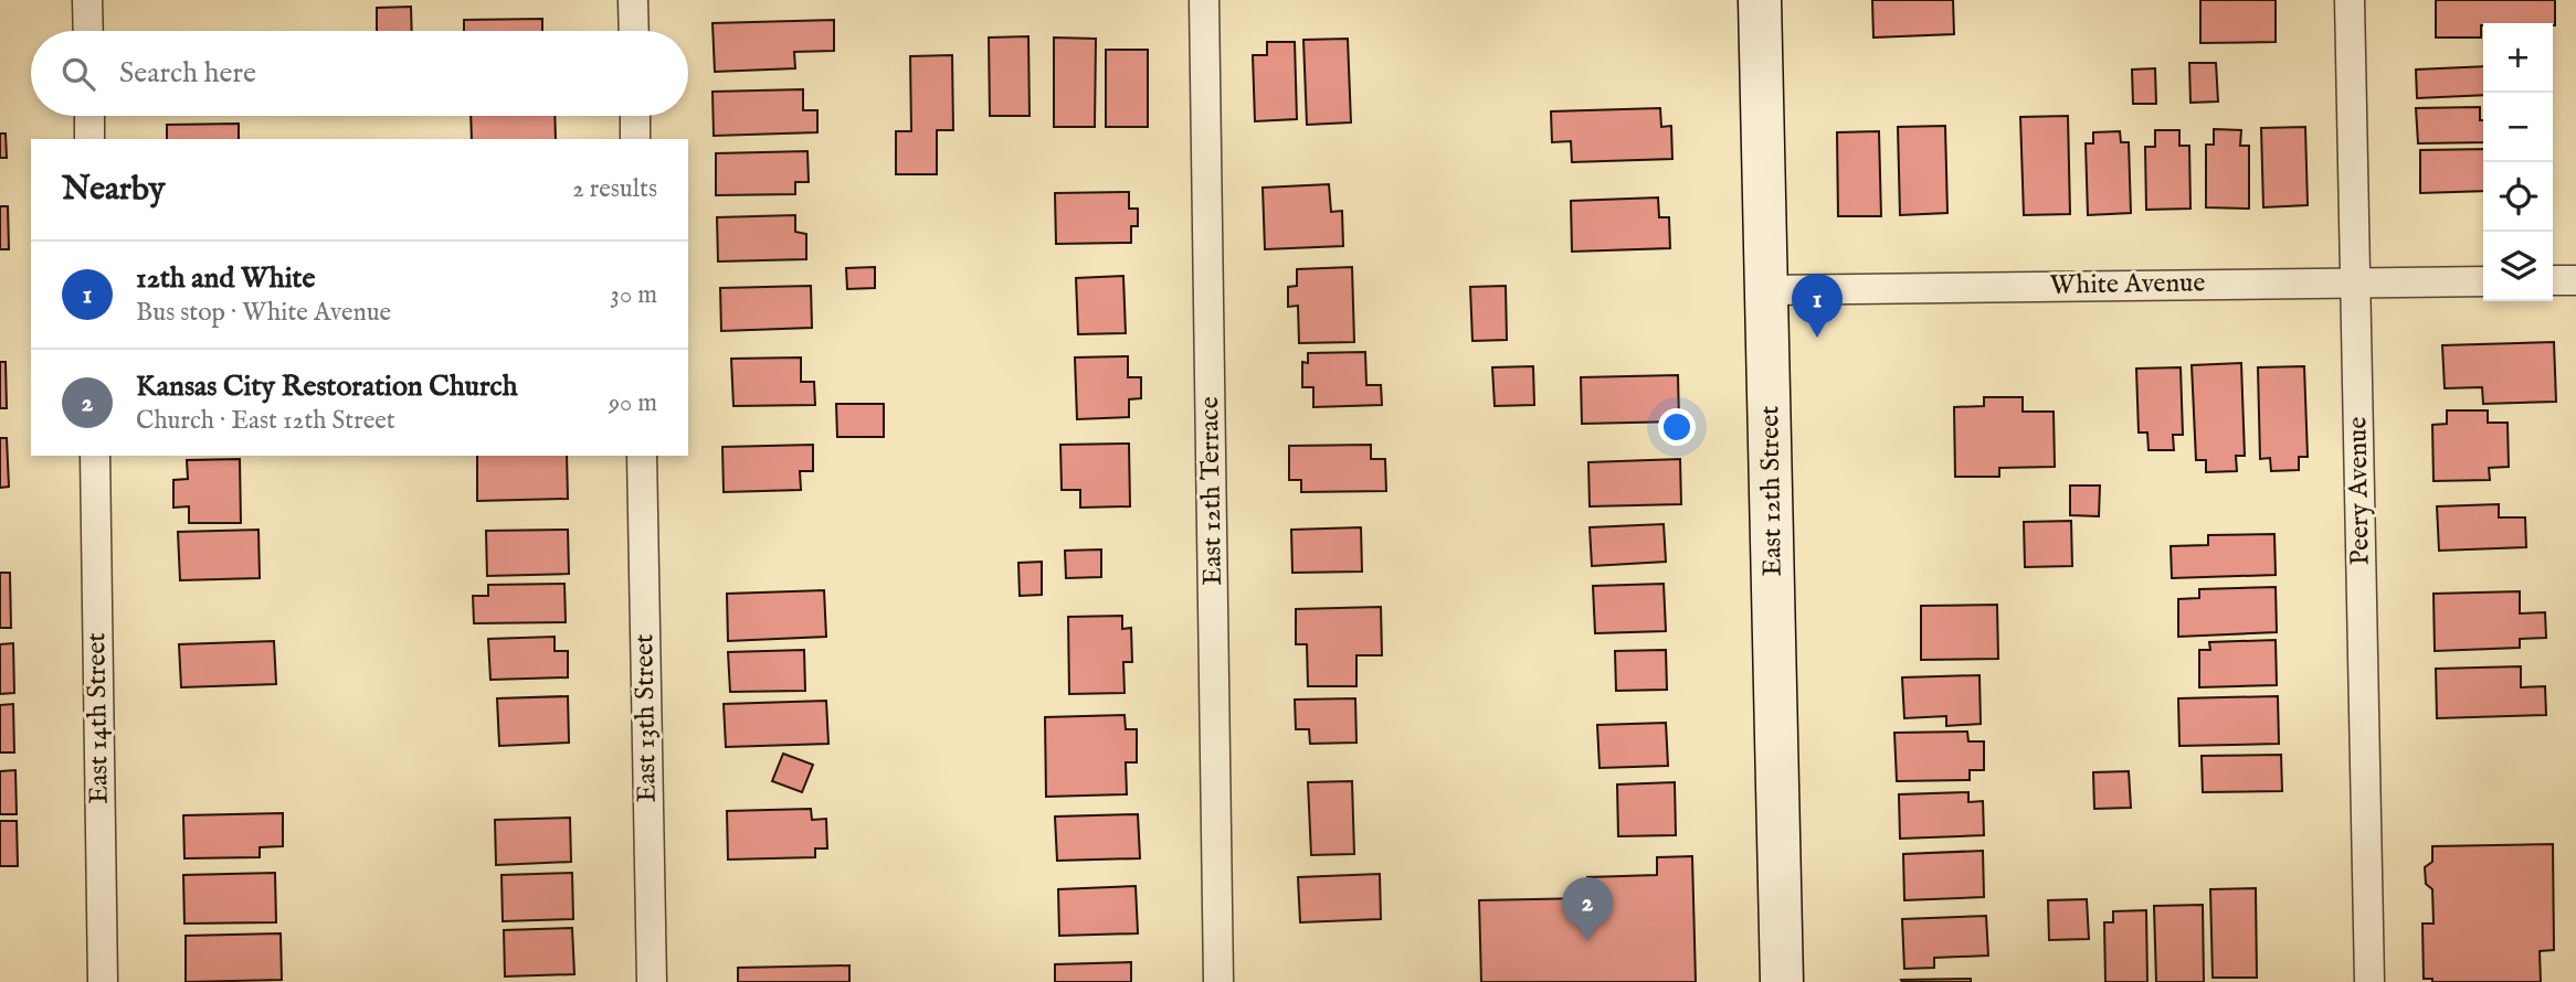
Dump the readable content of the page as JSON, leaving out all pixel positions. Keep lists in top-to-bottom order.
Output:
{
  "streets": {
    "street": [
      "White Avenue",
      "East 12th Terrace",
      "East 12th Street",
      "Peery Avenue",
      "East 14th Street",
      "East 13th Street"
    ]
  },
  "crossings": [
    ["White Avenue", "East 12th Street"],
    ["White Avenue", "Peery Avenue"]
  ],
  "page": {
    "map_buttons": ["+", "−"],
    "search": "Search here",
    "heading": ["Nearby", "2 results"],
    "list": [
      {
        "mark": "1",
        "name": "12th and White",
        "note": "Bus stop · White Avenue",
        "value": "30 m"
      },
      {
        "mark": "2",
        "name": "Kansas City Restoration Church",
        "note": "Church · East 12th Street",
        "value": "90 m"
      }
    ],
    "pins": ["1", "2"]
  }
}
